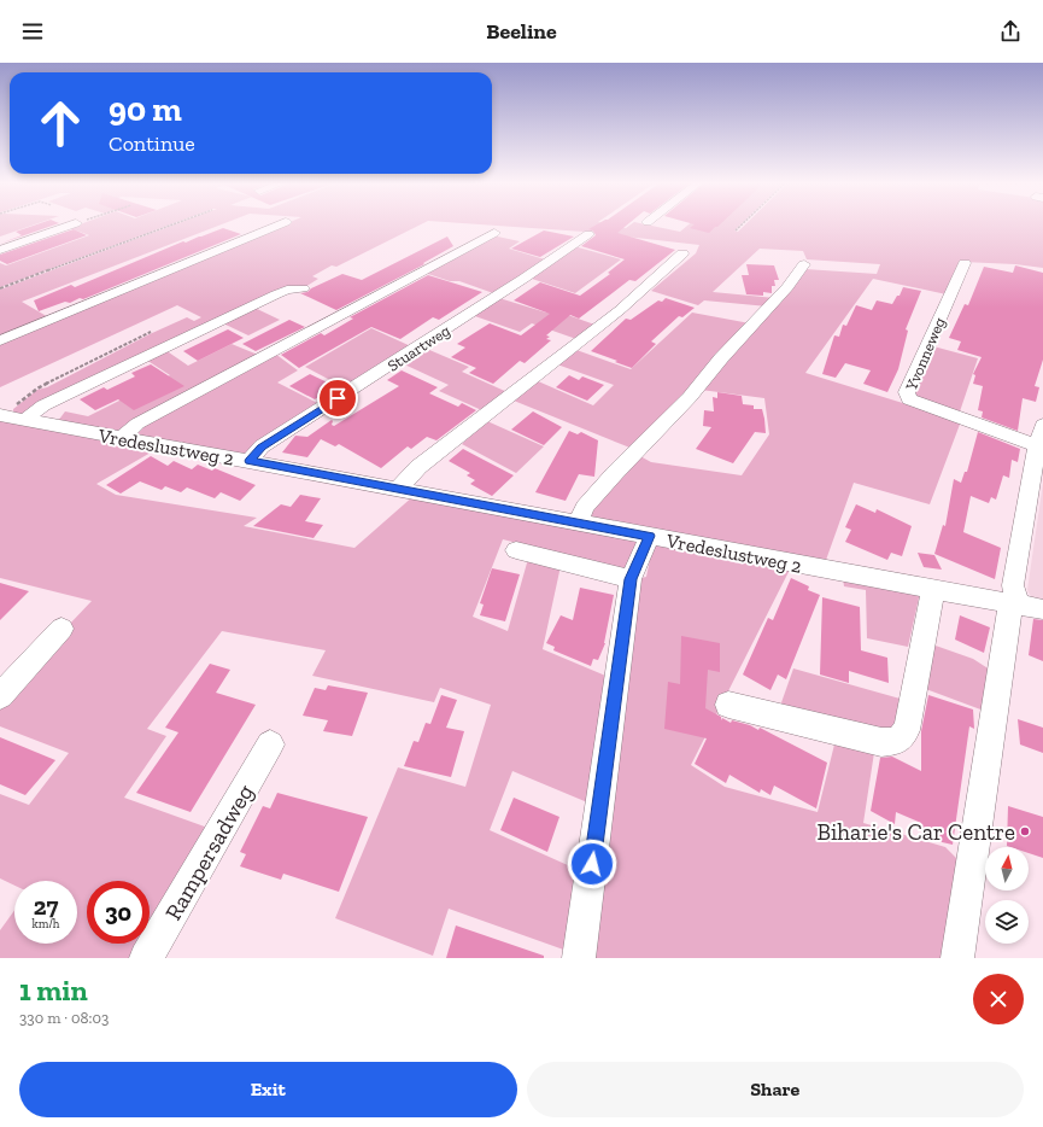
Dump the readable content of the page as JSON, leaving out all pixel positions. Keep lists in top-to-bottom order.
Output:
{
  "streets": {
    "street": [
      "Stuartweg",
      "Yvonneweg",
      "Vredeslustweg 2",
      "Rampersadweg"
    ]
  },
  "crossings": [
    ["Stuartweg", "Vredeslustweg 2"]
  ],
  "places": ["Biharie's Car Centre"],
  "north": "top",
  "page": {
    "header": "Beeline",
    "turn": ["90 m", "Continue"],
    "speed": "27 km/h",
    "limit": "30",
    "heading": ["1 min", "330 m · 08:03"],
    "buttons": ["Exit", "Share"]
  }
}
